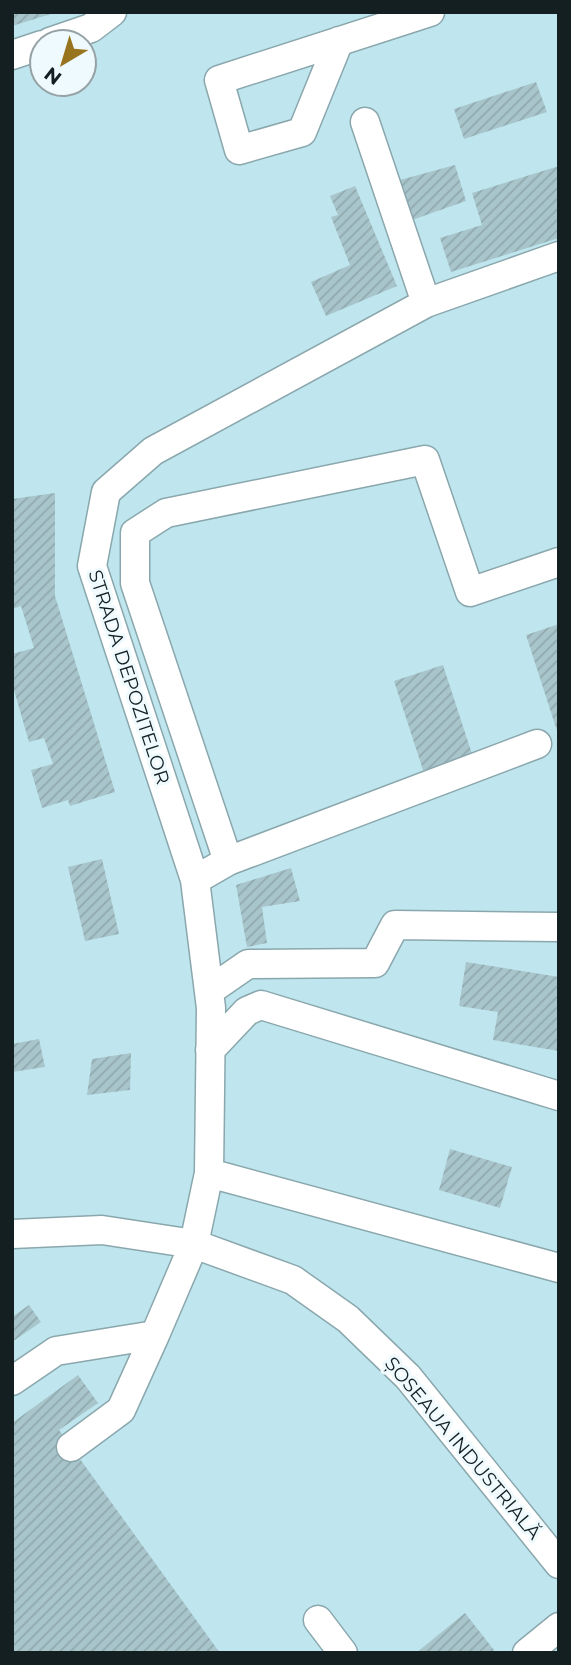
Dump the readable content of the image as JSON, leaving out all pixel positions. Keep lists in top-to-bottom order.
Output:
{
  "streets": {
    "street": ["STRADA DEPOZITELOR", "ȘOSEAUA INDUSTRIALĂ"]
  },
  "crossings": [
    ["STRADA DEPOZITELOR", "ȘOSEAUA INDUSTRIALĂ"]
  ],
  "north": "bottom left"
}
